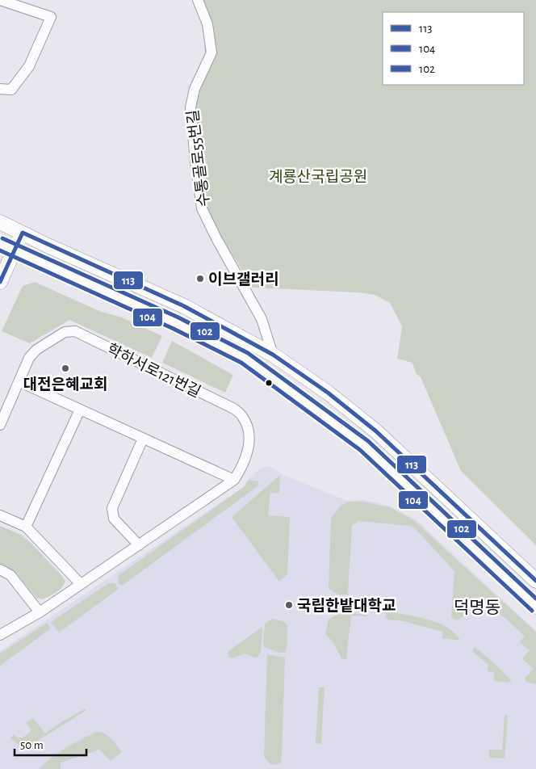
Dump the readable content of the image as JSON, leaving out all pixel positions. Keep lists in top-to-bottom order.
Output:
{
  "streets": {
    "street": ["수통골로55번길", "학하서로121번길"]
  },
  "districts": ["덕명동"],
  "parks": ["계룡산국립공원"],
  "places": ["이브갤러리", "대전은혜교회", "국립한밭대학교"],
  "lines": ["transit line 113", "transit line 102", "transit line 104"],
  "legend": ["113", "104", "102"],
  "scale_bar": "50 m"
}
